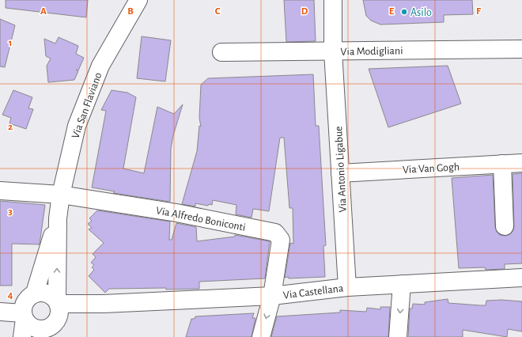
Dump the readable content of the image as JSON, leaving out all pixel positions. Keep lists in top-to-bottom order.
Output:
{
  "streets": {
    "street": [
      "Via Modigliani",
      "Via San Flaviano",
      "Via Van Gogh",
      "Via Antonio Ligabue",
      "Via Alfredo Boniconti",
      "Via Castellana"
    ]
  },
  "crossings": [
    ["Via Modigliani", "Via Antonio Ligabue"],
    ["Via San Flaviano", "Via Alfredo Boniconti"],
    ["Via San Flaviano", "Via Castellana"],
    ["Via Van Gogh", "Via Antonio Ligabue"],
    ["Via Antonio Ligabue", "Via Castellana"],
    ["Via Alfredo Boniconti", "Via Castellana"]
  ],
  "places": ["Asilo"],
  "grid": {
    "columns": [
      "A",
      "B",
      "C",
      "D",
      "E",
      "F"
    ],
    "rows": [
      "1",
      "2",
      "3",
      "4"
    ]
  }
}
